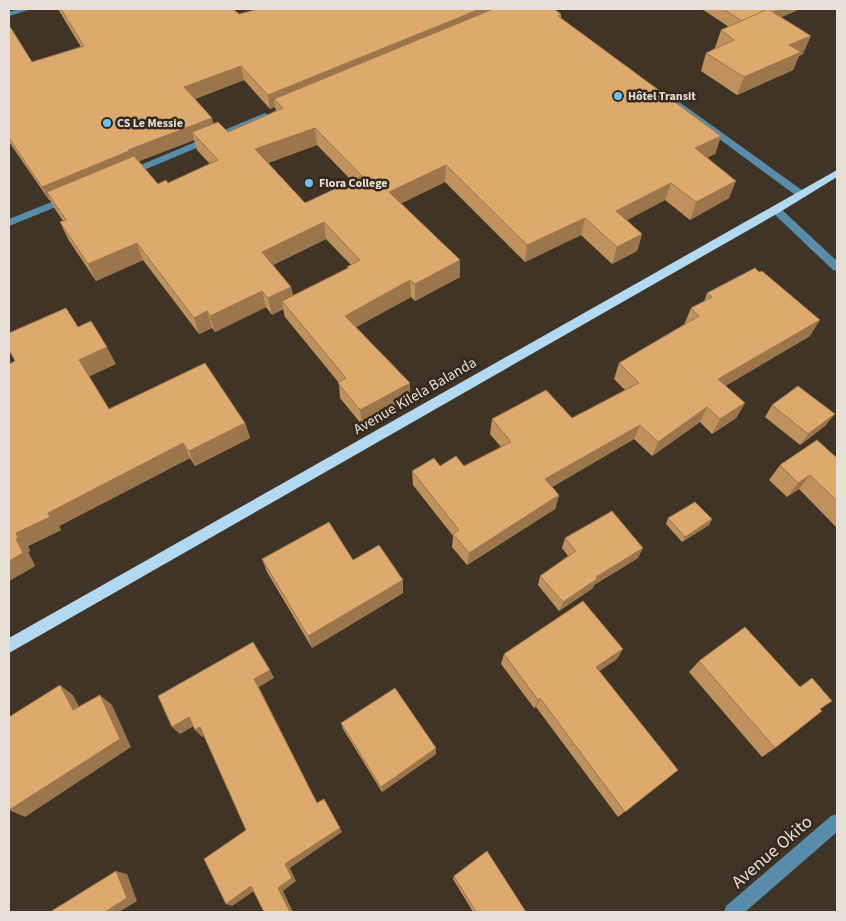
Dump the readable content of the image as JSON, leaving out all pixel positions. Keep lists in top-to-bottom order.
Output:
{
  "streets": {
    "main road": ["Avenue Kilela Balanda"],
    "street": ["Avenue Okito"]
  },
  "places": ["Hôtel Transit", "CS Le Messie", "Flora College"]
}
